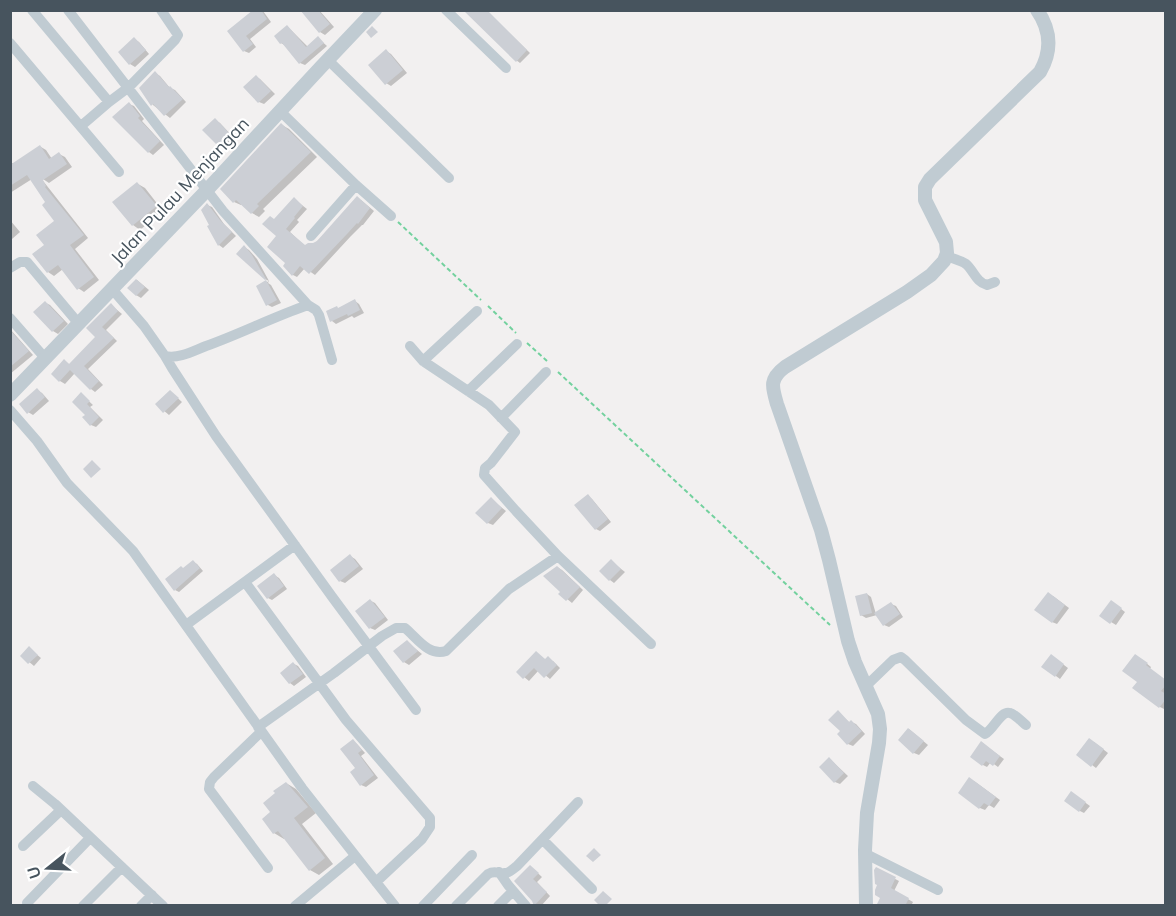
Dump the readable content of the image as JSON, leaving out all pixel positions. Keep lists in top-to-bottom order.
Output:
{
  "streets": {
    "street": ["Jalan Pulau Menjangan"]
  },
  "north": "left"
}
